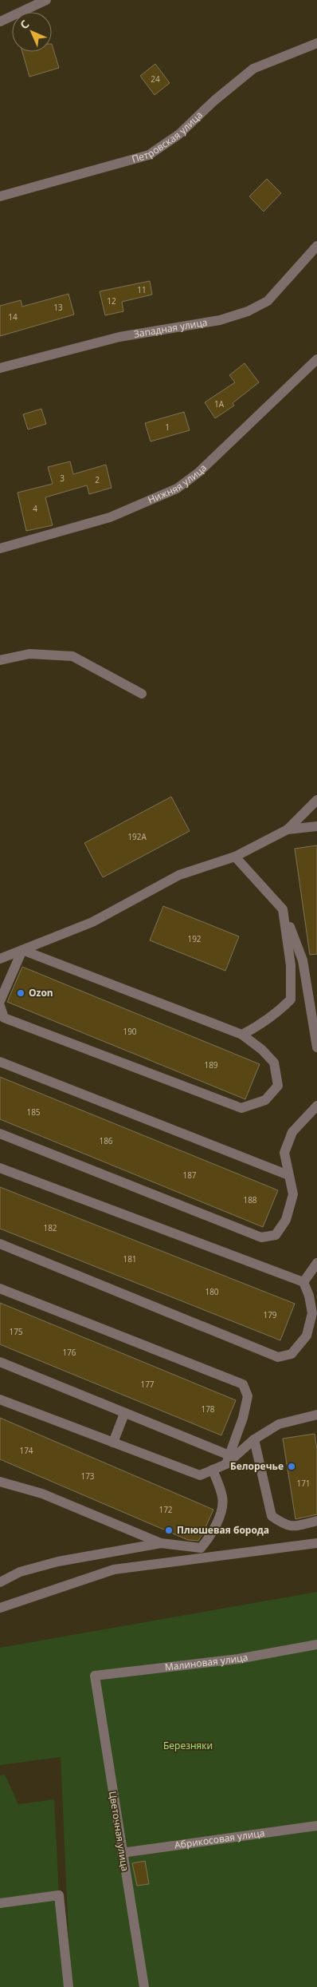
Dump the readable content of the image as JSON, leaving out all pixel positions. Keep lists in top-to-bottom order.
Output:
{
  "streets": {
    "street": [
      "Петровская улица",
      "Западная улица",
      "Нижняя улица",
      "Малиновая улица",
      "Цветочная улица",
      "Абрикосовая улица"
    ]
  },
  "crossings": [
    ["Малиновая улица", "Цветочная улица"],
    ["Цветочная улица", "Абрикосовая улица"]
  ],
  "parks": ["Березняки"],
  "places": ["Ozon", "Белоречье", "Плюшевая борода"],
  "house_numbers": [
    "24",
    "11",
    "12",
    "13",
    "14",
    "1А",
    "1",
    "3",
    "2",
    "4",
    "192А",
    "192",
    "190",
    "189",
    "185",
    "186",
    "187",
    "188",
    "182",
    "181",
    "180",
    "179",
    "175",
    "176",
    "177",
    "178",
    "174",
    "173",
    "171",
    "172"
  ],
  "north": "top left"
}
